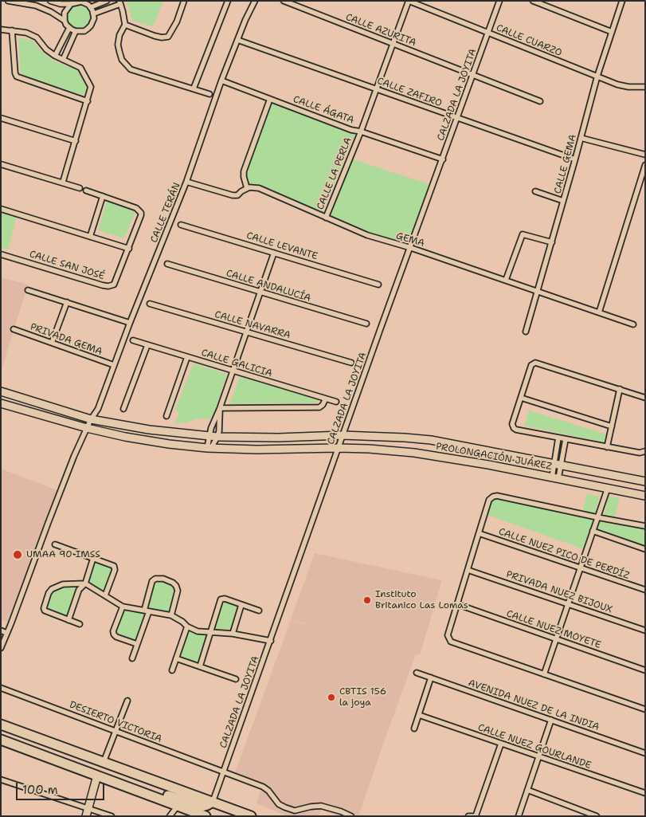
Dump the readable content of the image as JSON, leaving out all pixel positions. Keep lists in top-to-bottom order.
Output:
{
  "streets": {
    "street": [
      "CALLE AZURITA",
      "CALLE CUARZO",
      "CALLE ZAFIRO",
      "CALZADA LA JOYITA",
      "CALLE ÁGATA",
      "CALLE GEMA",
      "CALLE LA PERLA",
      "CALLE TERÁN",
      "GEMA",
      "CALLE LEVANTE",
      "CALLE SAN JOSÉ",
      "CALLE ANDALUCÍA",
      "CALLE NAVARRA",
      "PRIVADA GEMA",
      "CALLE GALICIA",
      "PROLONGACIÓN JUÁREZ",
      "CALLE NUEZ PICO DE PERDÍZ",
      "PRIVADA NUEZ BIJOUX",
      "CALLE NUEZ MOYETE",
      "AVENIDA NUEZ DE LA INDIA",
      "DESIERTO VICTORIA",
      "CALLE NUEZ GOURLANDE"
    ]
  },
  "crossings": [
    ["CALLE AZURITA", "CALZADA LA JOYITA"],
    ["CALLE AZURITA", "CALLE LA PERLA"],
    ["CALLE CUARZO", "CALZADA LA JOYITA"],
    ["CALLE CUARZO", "CALLE GEMA"],
    ["CALLE CUARZO", "CALLE LA PERLA"],
    ["CALLE ZAFIRO", "CALZADA LA JOYITA"],
    ["CALLE ZAFIRO", "CALLE GEMA"],
    ["CALLE ZAFIRO", "CALLE LA PERLA"],
    ["CALLE ZAFIRO", "CALLE TERÁN"],
    ["CALZADA LA JOYITA", "CALLE ÁGATA"],
    ["CALZADA LA JOYITA", "GEMA"],
    ["CALZADA LA JOYITA", "PROLONGACIÓN JUÁREZ"],
    ["CALZADA LA JOYITA", "DESIERTO VICTORIA"],
    ["CALLE ÁGATA", "CALLE LA PERLA"],
    ["CALLE ÁGATA", "CALLE TERÁN"],
    ["CALLE GEMA", "GEMA"],
    ["CALLE LA PERLA", "GEMA"],
    ["CALLE TERÁN", "GEMA"],
    ["CALLE TERÁN", "PRIVADA GEMA"],
    ["CALLE TERÁN", "PROLONGACIÓN JUÁREZ"]
  ],
  "places": ["UMAA 90 IMSS", "Instituto Britanico Las Lomas", "CBTIS 156 la joya"],
  "scale_bar": "100 m"
}
